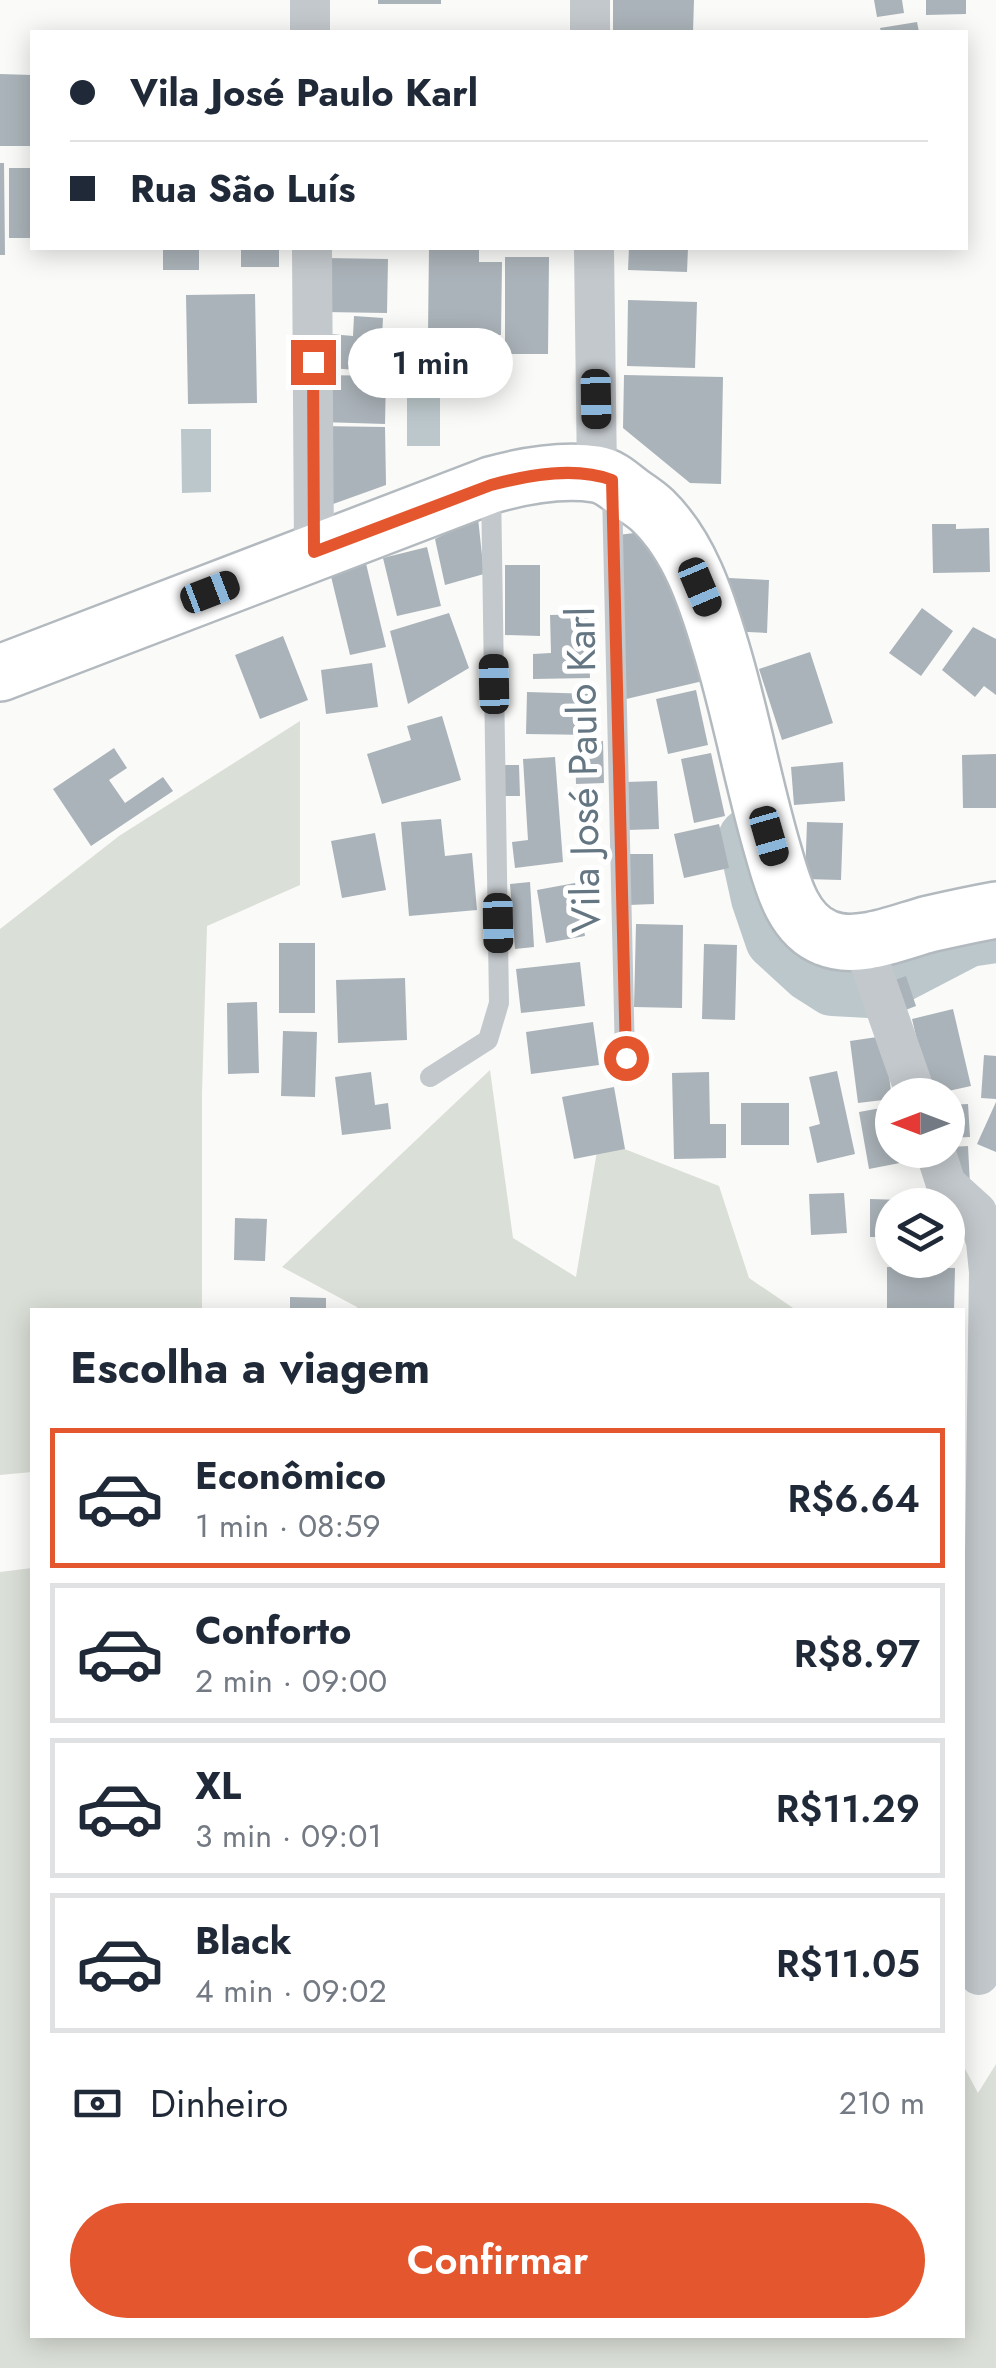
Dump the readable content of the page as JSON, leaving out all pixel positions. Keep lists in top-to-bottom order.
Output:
{
  "streets": {
    "lane": ["Vila José Paulo Karl"]
  },
  "north": "left",
  "page": {
    "banner": ["Vila José Paulo Karl", "Rua São Luís"],
    "bubble": "1 min",
    "heading": "Escolha a viagem",
    "list": [
      {
        "name": "Econômico",
        "note": "1 min · 08:59",
        "value": "R$6.64"
      },
      {
        "name": "Conforto",
        "note": "2 min · 09:00",
        "value": "R$8.97"
      },
      {
        "name": "XL",
        "note": "3 min · 09:01",
        "value": "R$11.29"
      },
      {
        "name": "Black",
        "note": "4 min · 09:02",
        "value": "R$11.05"
      }
    ],
    "pay": ["Dinheiro", "210 m"],
    "buttons": "Confirmar"
  }
}
